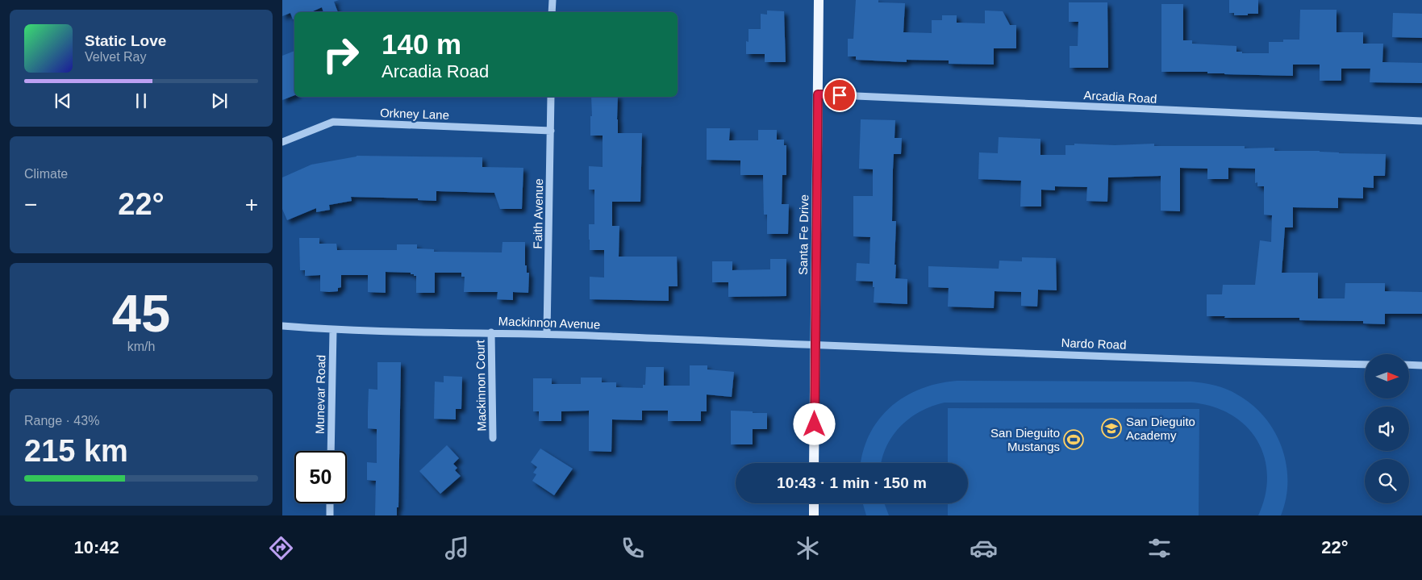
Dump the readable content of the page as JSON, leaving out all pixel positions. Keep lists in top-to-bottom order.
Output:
{
  "streets": {
    "main road": ["Santa Fe Drive"],
    "street": [
      "Arcadia Road",
      "Orkney Lane",
      "Faith Avenue",
      "Mackinnon Avenue",
      "Nardo Road",
      "Mackinnon Court",
      "Munevar Road"
    ]
  },
  "crossings": [
    ["Arcadia Road", "Santa Fe Drive"],
    ["Orkney Lane", "Faith Avenue"],
    ["Faith Avenue", "Mackinnon Avenue"],
    ["Santa Fe Drive", "Mackinnon Avenue"],
    ["Santa Fe Drive", "Nardo Road"],
    ["Mackinnon Avenue", "Nardo Road"],
    ["Mackinnon Avenue", "Mackinnon Court"],
    ["Mackinnon Avenue", "Munevar Road"]
  ],
  "places": {
    "school or university": ["San Dieguito Academy"],
    "sports": ["San Dieguito Mustangs"]
  },
  "north": "right",
  "page": {
    "turn": ["140 m", "Arcadia Road"],
    "song": ["Static Love", "Velvet Ray"],
    "tile": [
      "Climate",
      ["45", "km/h"],
      ["Range · 43%", "215 km"]
    ],
    "heat": ["−", "22°", "+"],
    "limit": "50",
    "trip": "10:43 · 1 min · 150 m",
    "tabs": ["10:42", "22°"]
  }
}
